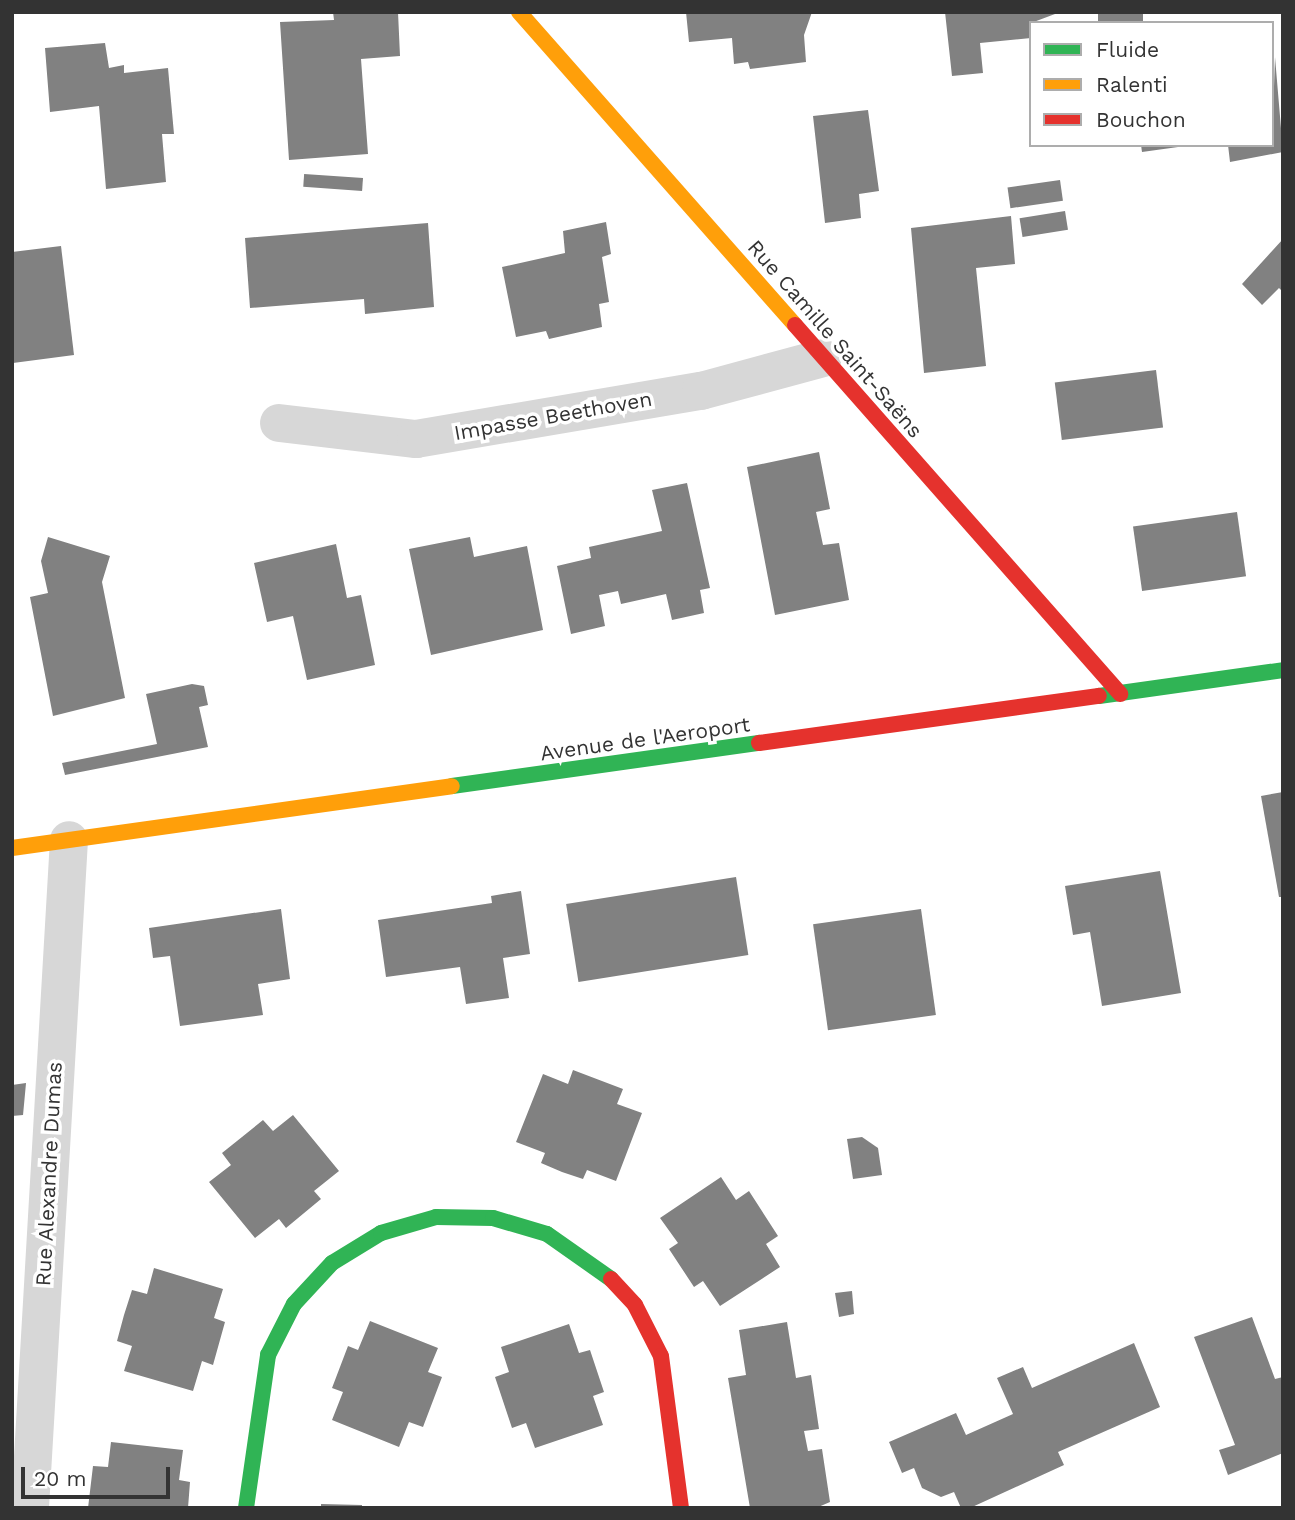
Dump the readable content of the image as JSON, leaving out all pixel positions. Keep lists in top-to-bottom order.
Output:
{
  "streets": {
    "street": [
      "Rue Camille Saint-Saëns",
      "Impasse Beethoven",
      "Avenue de l'Aeroport",
      "Rue Alexandre Dumas"
    ]
  },
  "crossings": [
    ["Rue Camille Saint-Saëns", "Impasse Beethoven"],
    ["Rue Camille Saint-Saëns", "Avenue de l'Aeroport"],
    ["Avenue de l'Aeroport", "Rue Alexandre Dumas"]
  ],
  "legend": ["Fluide", "Ralenti", "Bouchon"],
  "scale_bar": "20 m"
}
